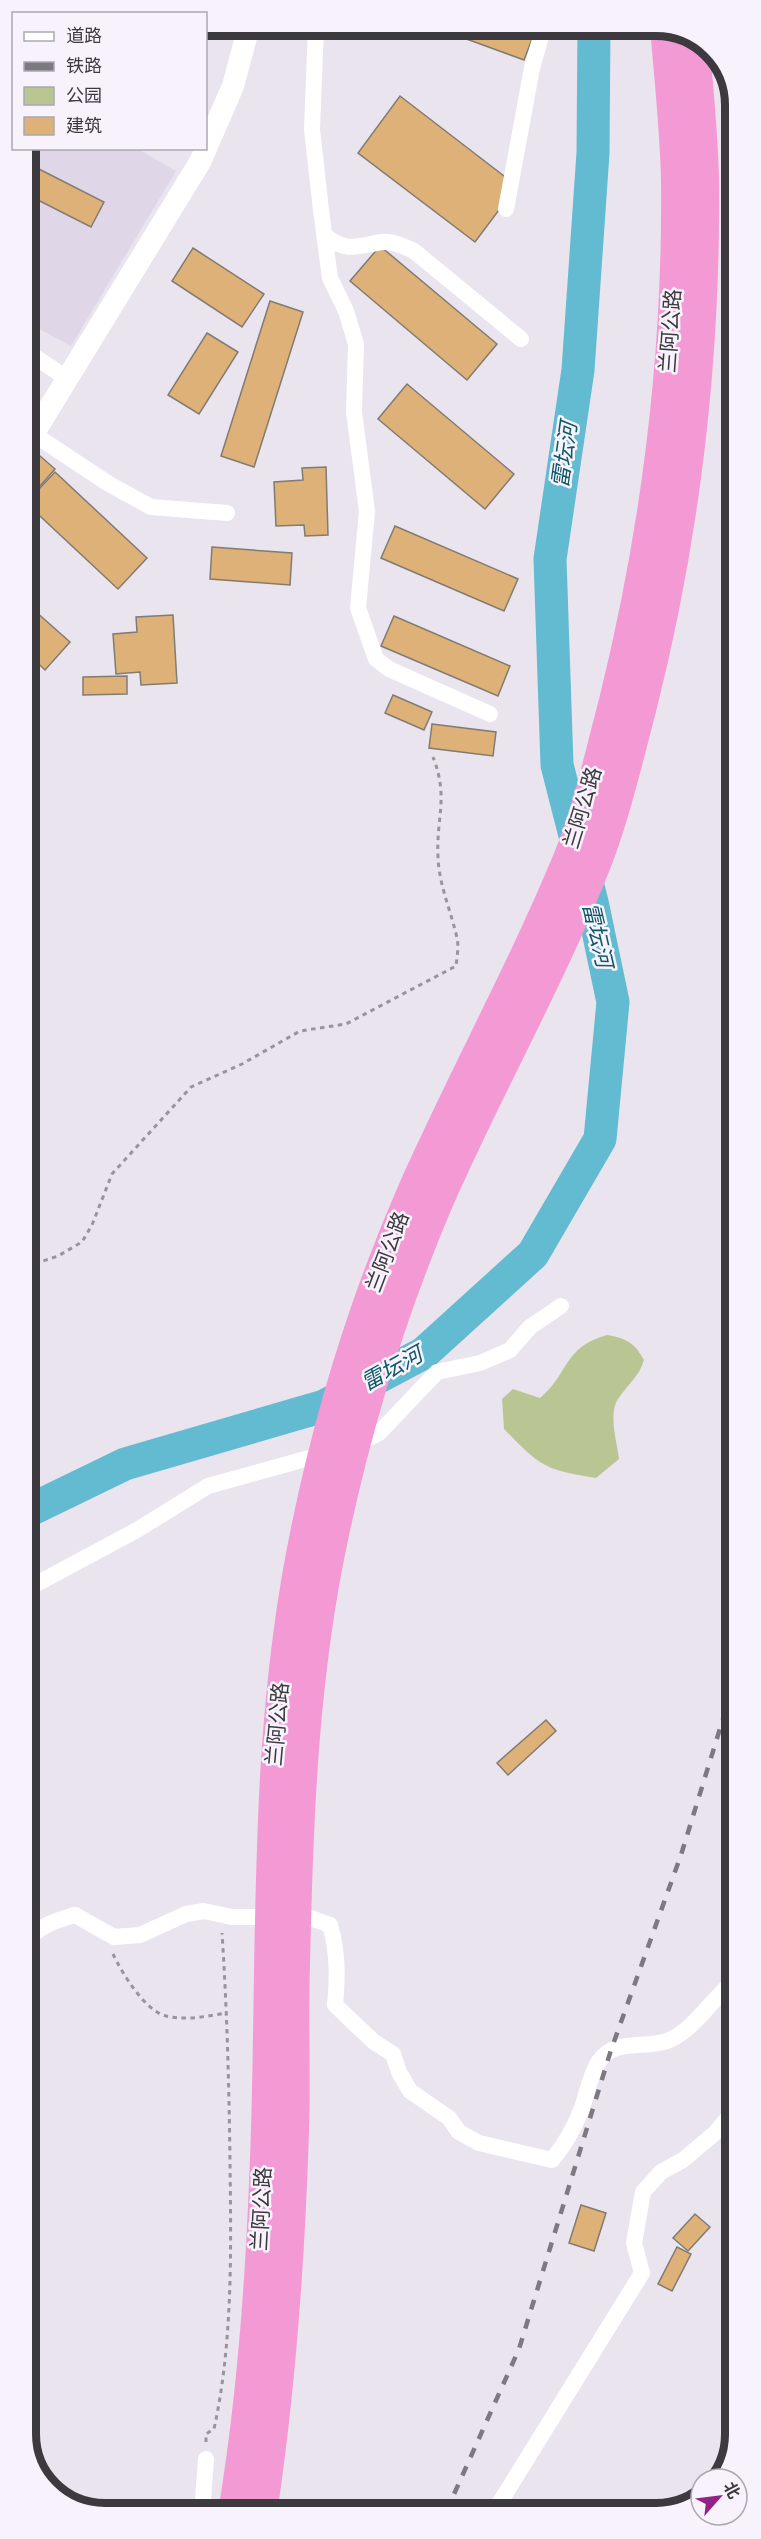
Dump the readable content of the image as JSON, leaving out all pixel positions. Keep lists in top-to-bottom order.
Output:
{
  "streets": {
    "highway": ["兰阿公路"]
  },
  "water": ["雷坛河"],
  "legend": [
    "道路",
    "铁路",
    "公园",
    "建筑"
  ],
  "north": "top right"
}
